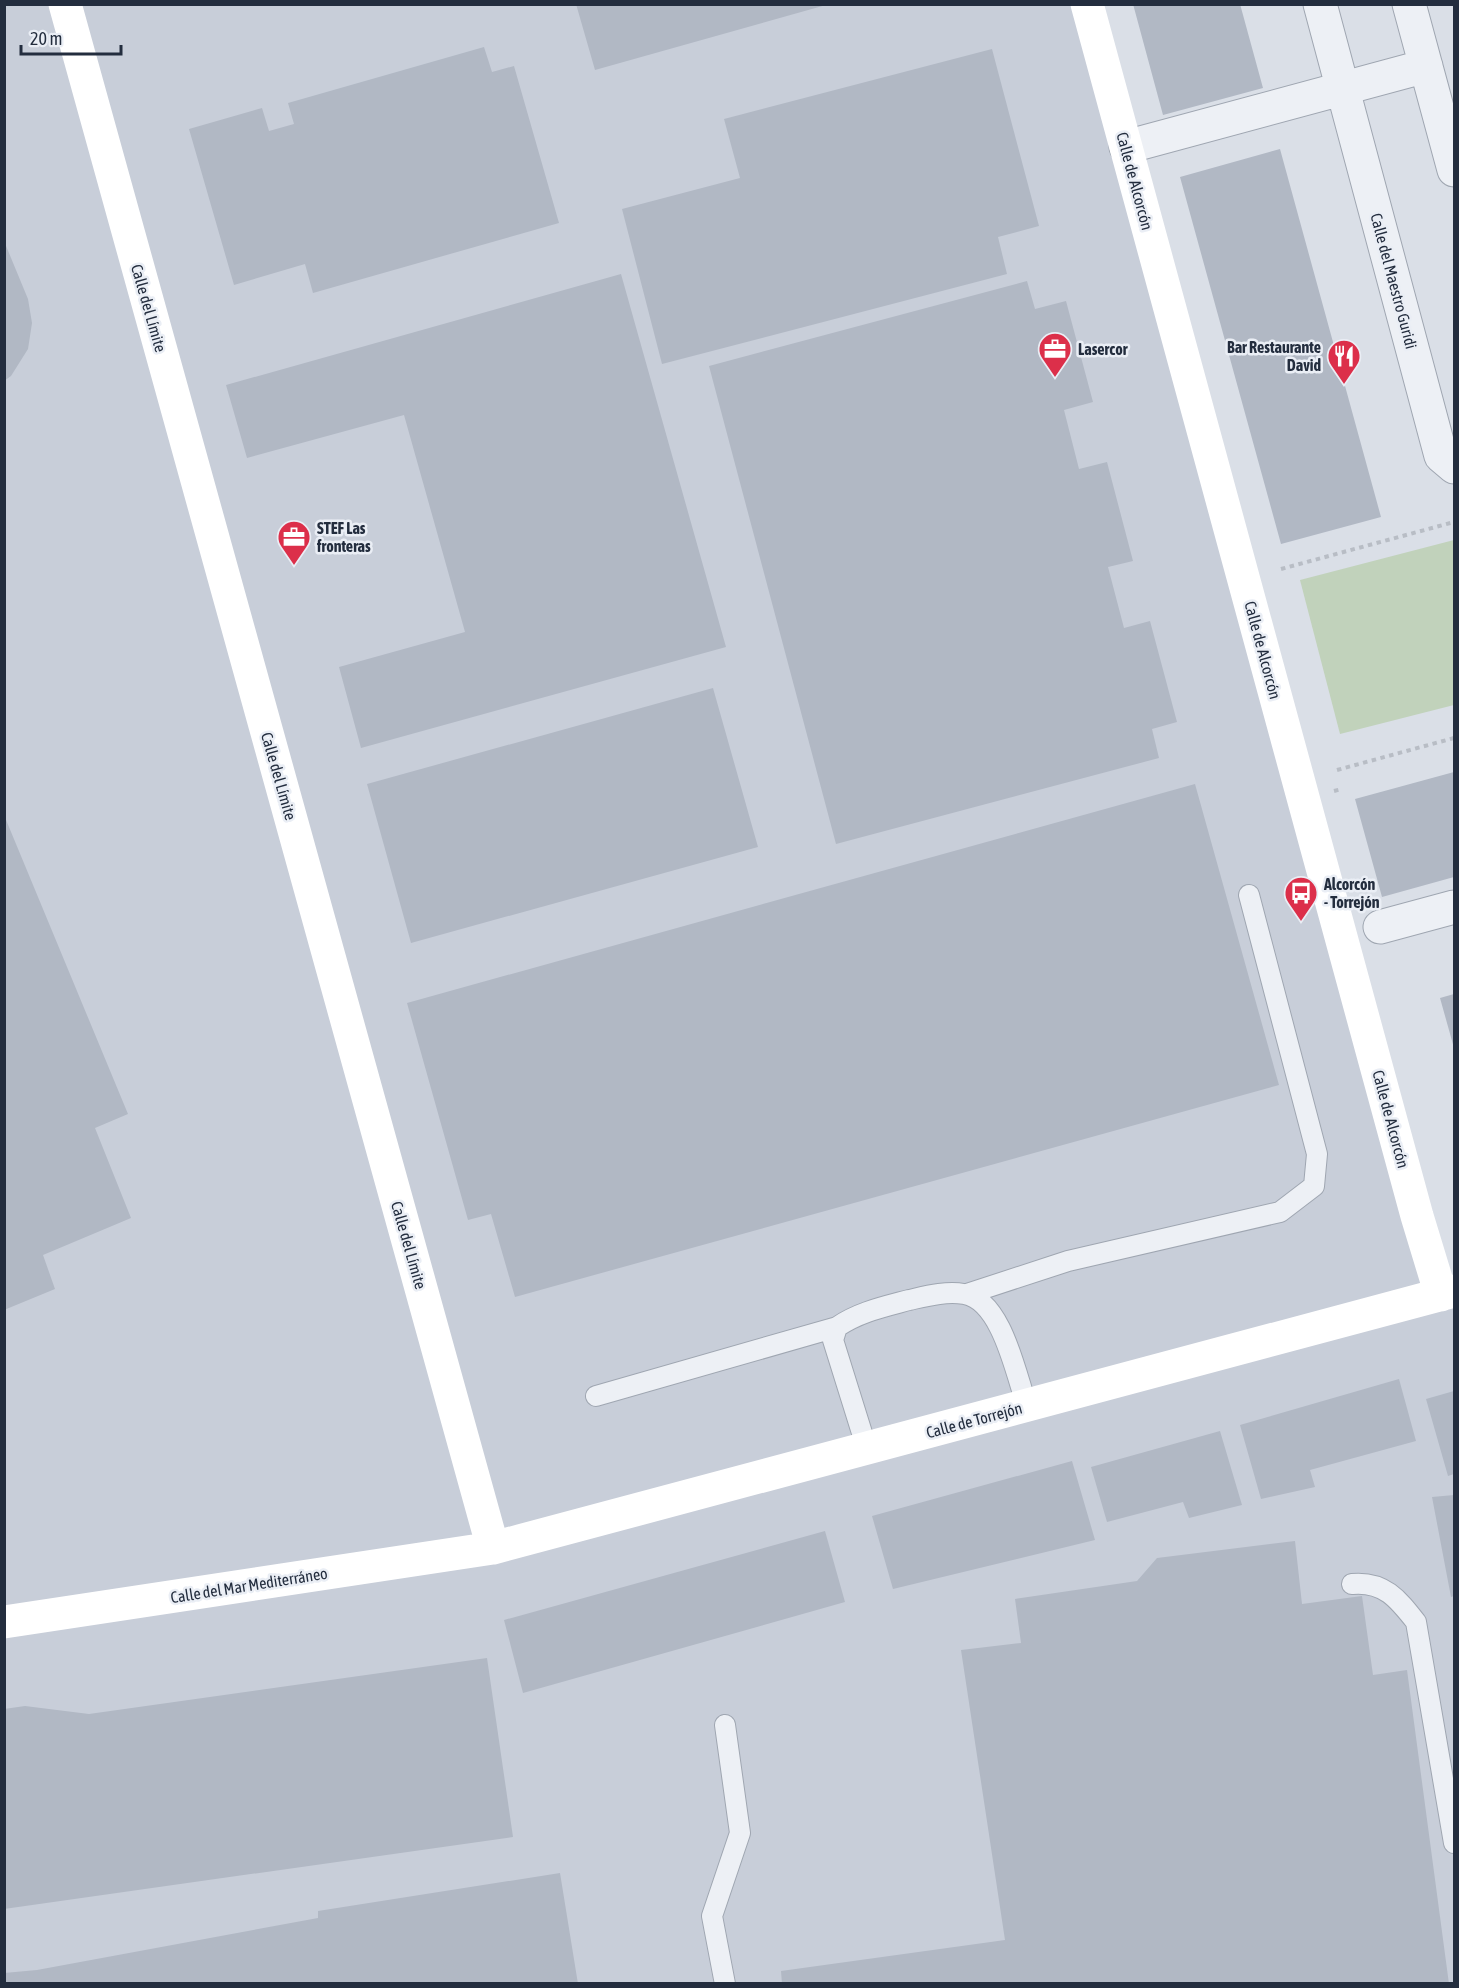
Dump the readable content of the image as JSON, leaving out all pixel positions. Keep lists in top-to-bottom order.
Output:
{
  "streets": {
    "street": [
      "Calle de Alcorcón",
      "Calle del Maestro Guridi",
      "Calle del Límite",
      "Calle de Torrejón",
      "Calle del Mar Mediterráneo"
    ]
  },
  "crossings": [
    ["Calle de Alcorcón", "Calle de Torrejón"],
    ["Calle del Límite", "Calle de Torrejón"],
    ["Calle del Límite", "Calle del Mar Mediterráneo"],
    ["Calle de Torrejón", "Calle del Mar Mediterráneo"]
  ],
  "places": {
    "office": ["Lasercor", "STEF Las fronteras"],
    "restaurant": ["Bar Restaurante David"],
    "bus stop": ["Alcorcón - Torrejón"]
  },
  "scale_bar": "20 m"
}
